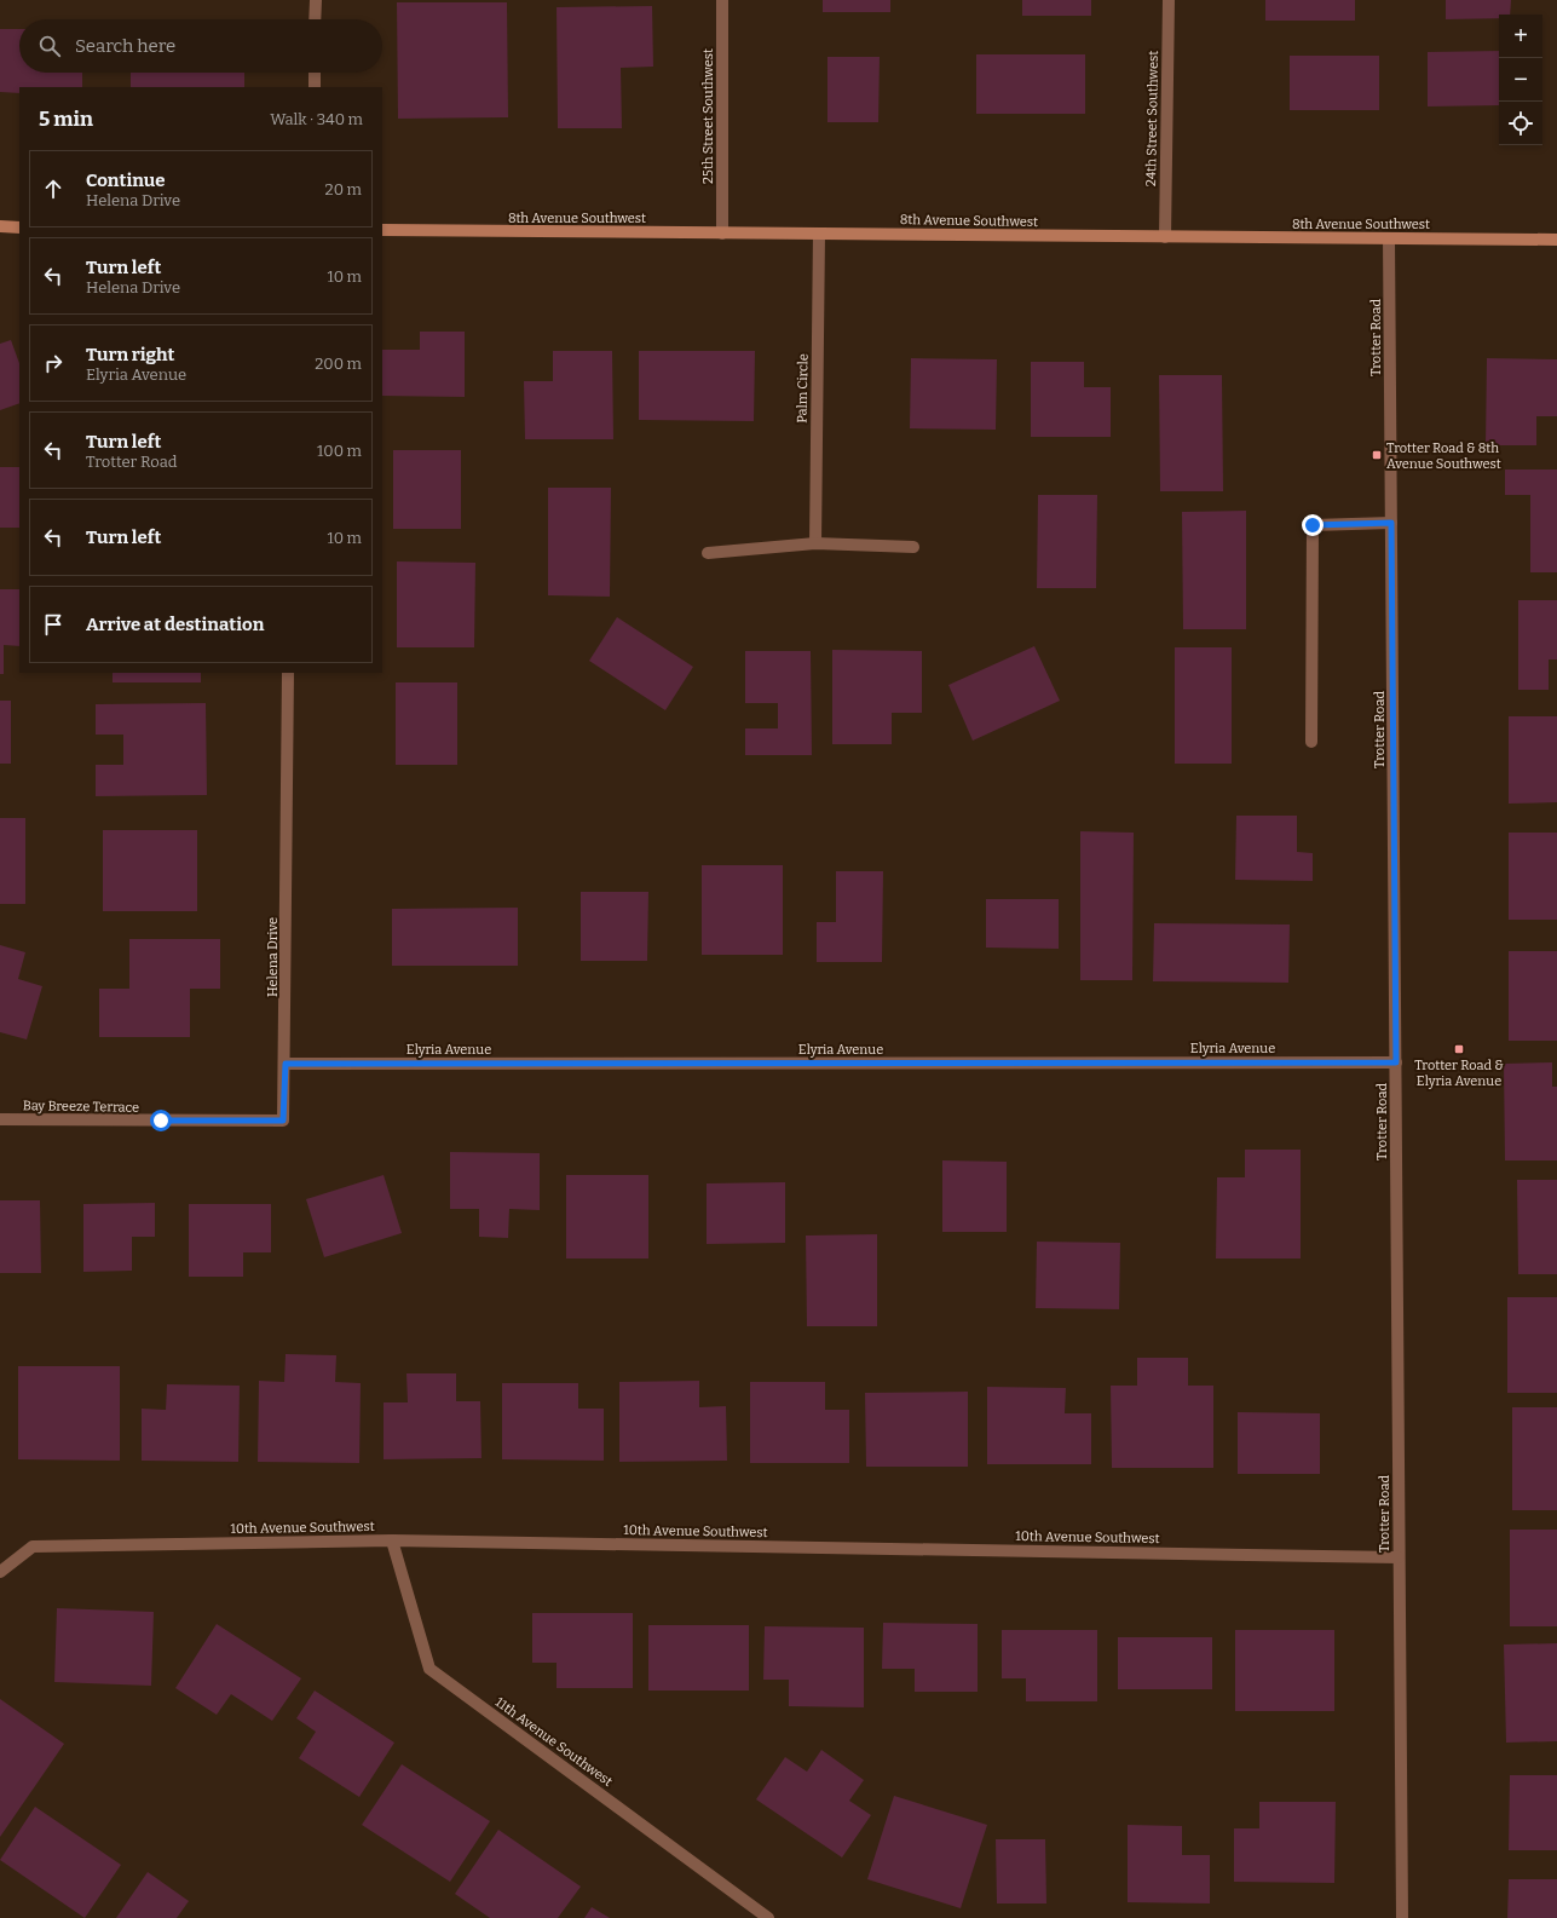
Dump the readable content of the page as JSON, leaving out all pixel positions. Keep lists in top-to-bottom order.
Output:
{
  "streets": {
    "street": [
      "25th Street Southwest",
      "24th Street Southwest",
      "8th Avenue Southwest",
      "Trotter Road",
      "Palm Circle",
      "Helena Drive",
      "Elyria Avenue",
      "Bay Breeze Terrace",
      "10th Avenue Southwest",
      "11th Avenue Southwest"
    ]
  },
  "crossings": [
    ["25th Street Southwest", "8th Avenue Southwest"],
    ["24th Street Southwest", "8th Avenue Southwest"],
    ["8th Avenue Southwest", "Trotter Road"],
    ["8th Avenue Southwest", "Palm Circle"],
    ["Trotter Road", "Elyria Avenue"],
    ["Trotter Road", "10th Avenue Southwest"],
    ["Helena Drive", "Elyria Avenue"],
    ["Helena Drive", "Bay Breeze Terrace"],
    ["10th Avenue Southwest", "11th Avenue Southwest"]
  ],
  "places": {
    "transit": ["Trotter Road & 8th Avenue Southwest", "Trotter Road & Elyria Avenue"]
  },
  "page": {
    "map_buttons": ["+", "−"],
    "search": "Search here",
    "heading": ["5 min", "Walk · 340 m"],
    "list": [
      ["Continue", "Helena Drive", "20 m"],
      ["Turn left", "Helena Drive", "10 m"],
      ["Turn right", "Elyria Avenue", "200 m"],
      ["Turn left", "Trotter Road", "100 m"],
      ["Turn left", "10 m"],
      "Arrive at destination"
    ]
  }
}
